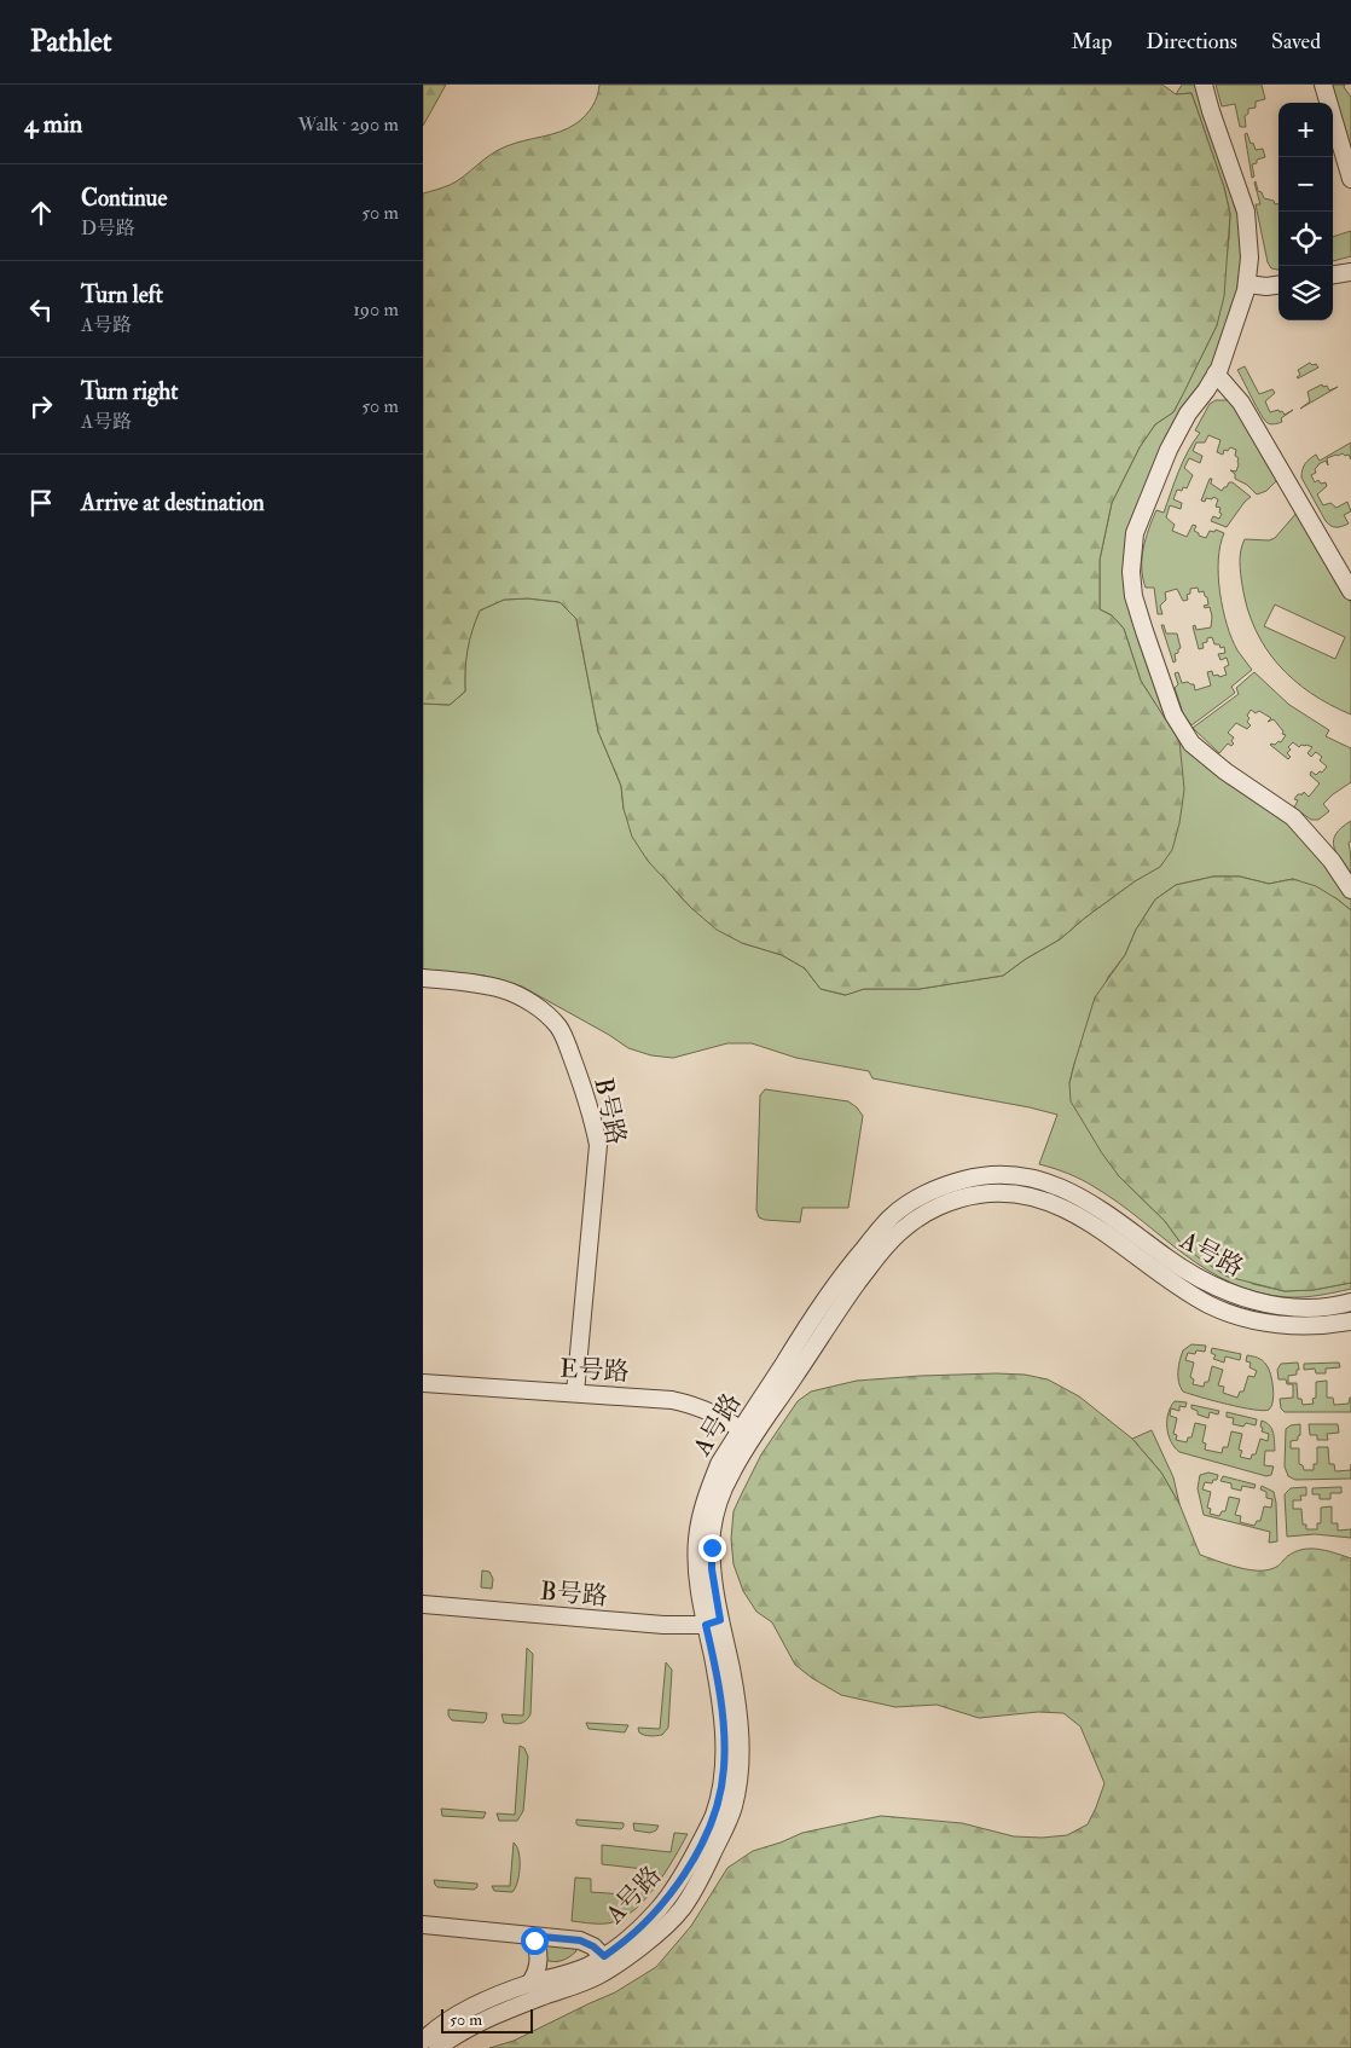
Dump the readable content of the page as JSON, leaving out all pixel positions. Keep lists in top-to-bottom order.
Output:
{
  "streets": {
    "street": ["B号路", "A号路", "E号路"]
  },
  "crossings": [
    ["B号路", "A号路"],
    ["B号路", "E号路"],
    ["A号路", "E号路"]
  ],
  "scale_bar": "50 m",
  "page": {
    "header": "Pathlet",
    "nav": ["Map", "Directions", "Saved"],
    "heading": ["4 min", "Walk · 290 m"],
    "map_buttons": ["+", "−"],
    "list": [
      ["Continue", "D号路", "50 m"],
      ["Turn left", "A号路", "190 m"],
      ["Turn right", "A号路", "50 m"],
      "Arrive at destination"
    ],
    "scale": "50 m"
  }
}
